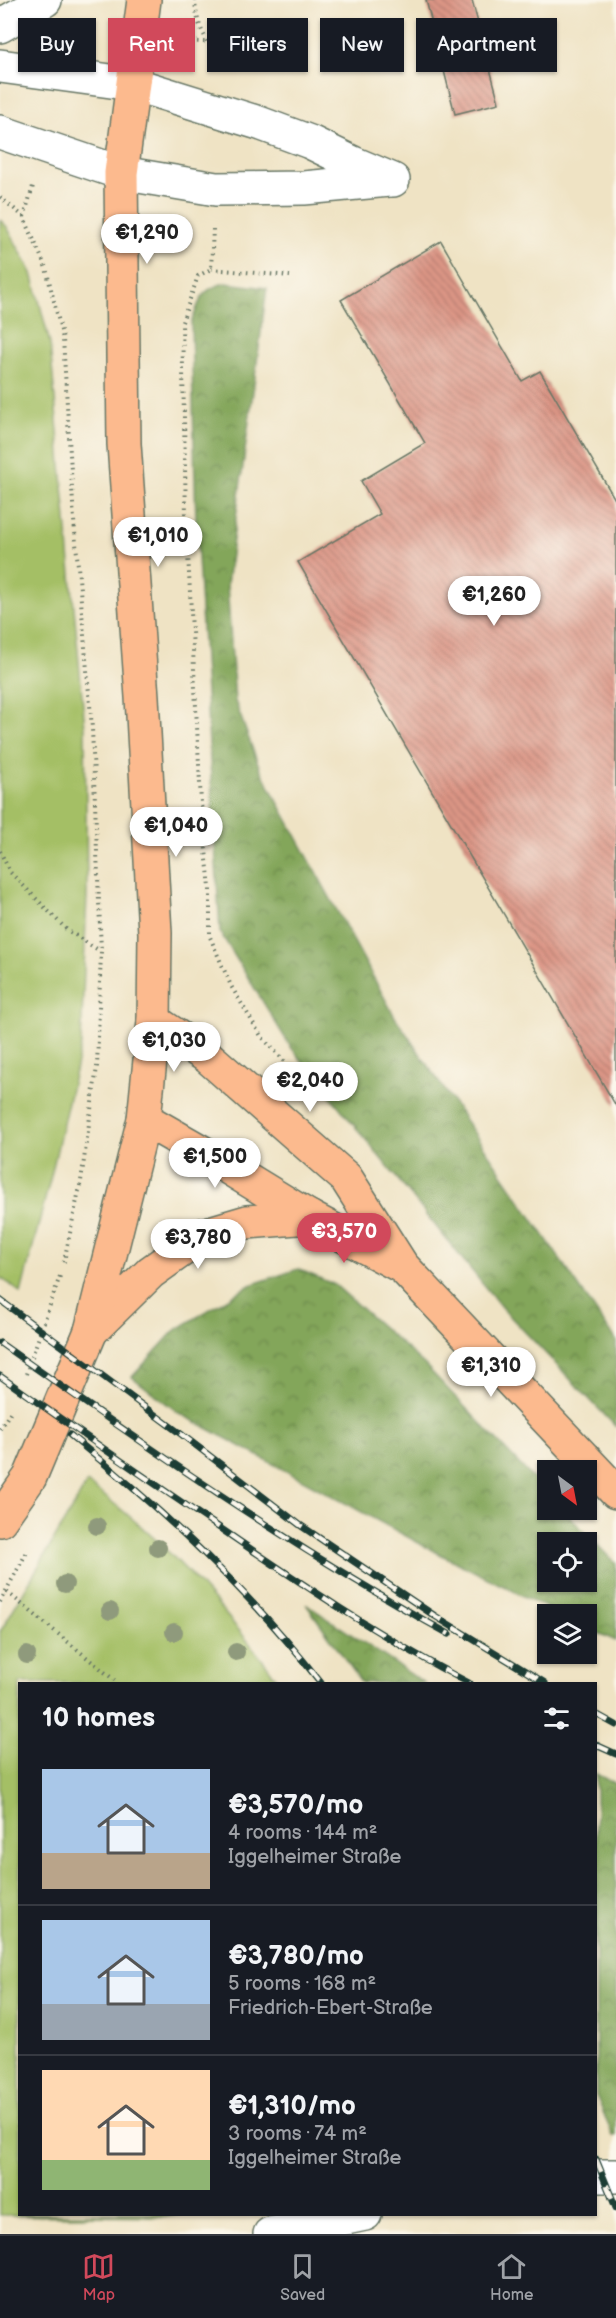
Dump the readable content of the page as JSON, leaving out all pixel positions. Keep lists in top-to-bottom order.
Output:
{
  "north": "bottom right",
  "page": {
    "chip": [
      "Buy",
      "Rent",
      "Filters",
      "New",
      "Apartment"
    ],
    "price": [
      "€1,290",
      "€1,010",
      "€1,260",
      "€1,040",
      "€1,030",
      "€2,040",
      "€1,500",
      "€3,570",
      "€3,780",
      "€1,310"
    ],
    "heading": "10 homes",
    "list": [
      {
        "name": "€3,570/mo",
        "note": "4 rooms · 144 m² · Iggelheimer Straße"
      },
      {
        "name": "€3,780/mo",
        "note": "5 rooms · 168 m² · Friedrich-Ebert-Straße"
      },
      {
        "name": "€1,310/mo",
        "note": "3 rooms · 74 m² · Iggelheimer Straße"
      }
    ],
    "tabs": ["Map", "Saved", "Home"]
  }
}
